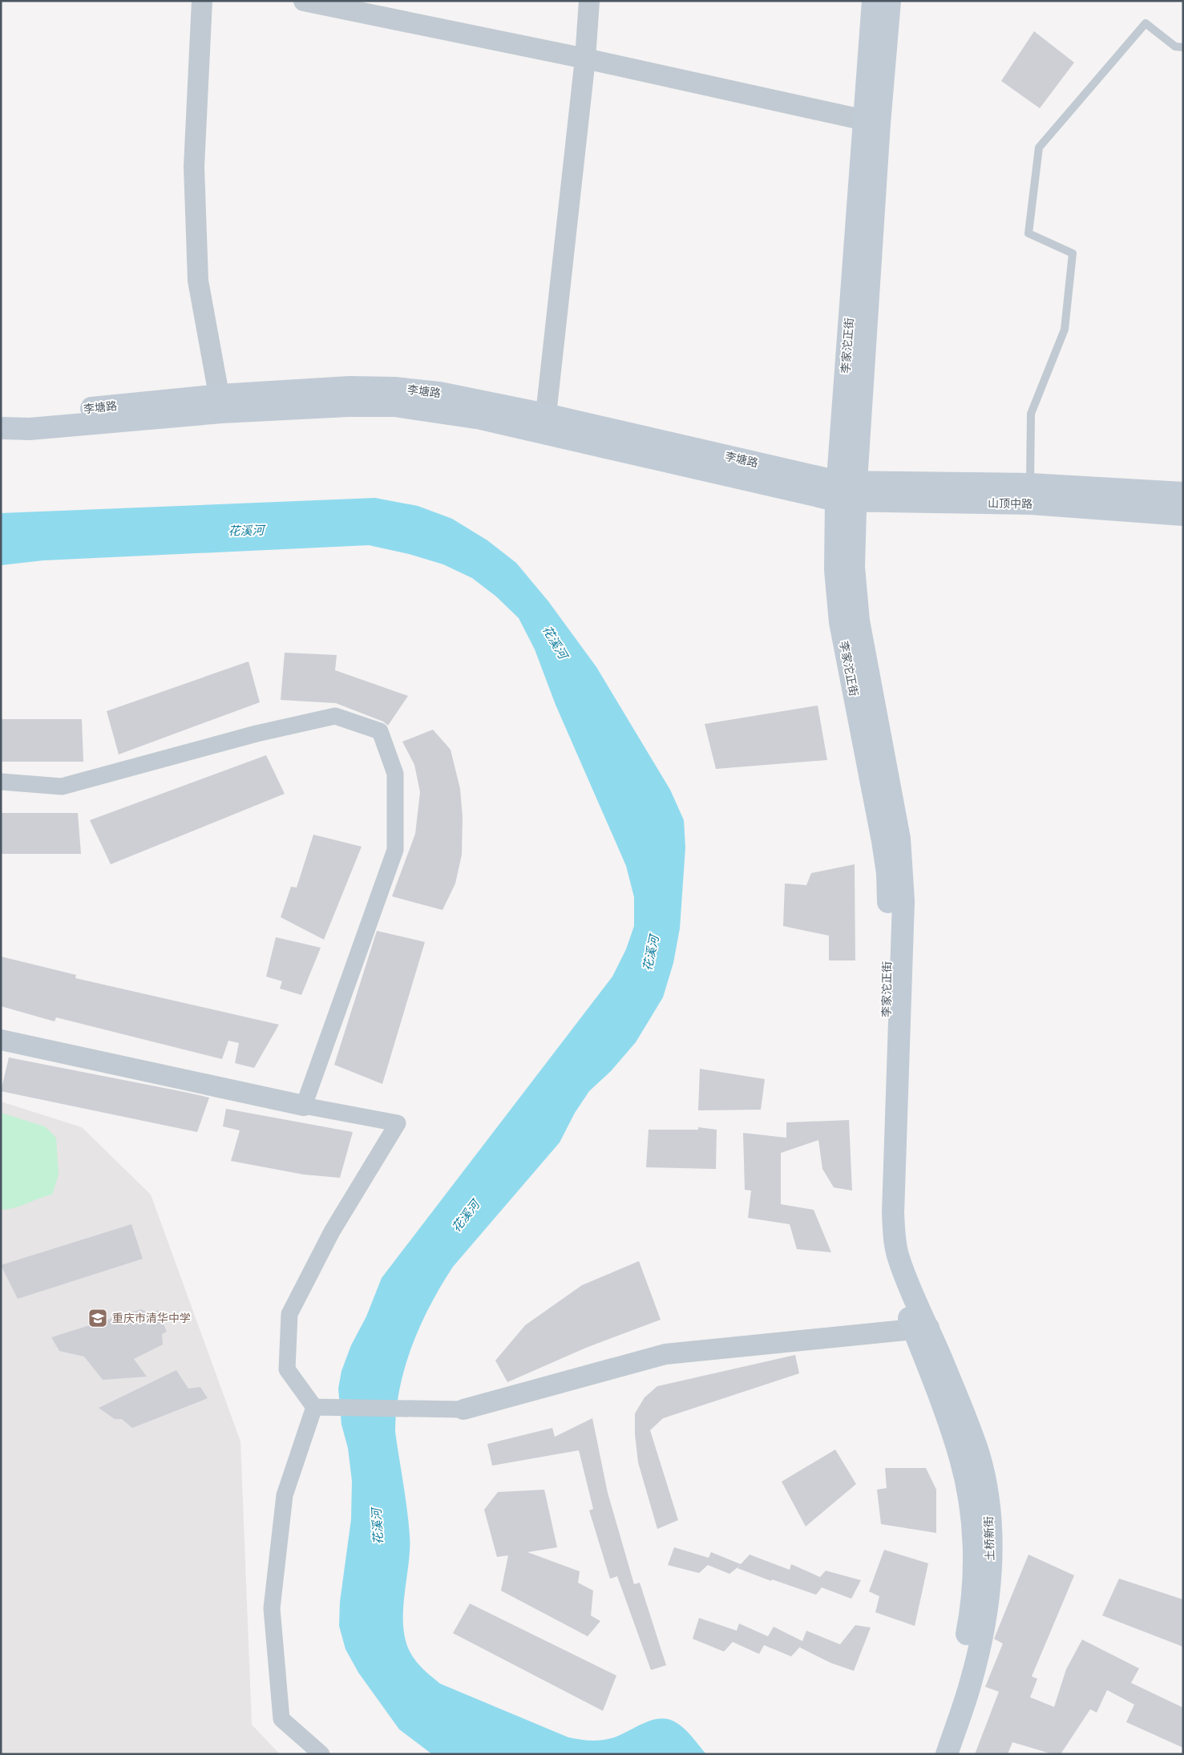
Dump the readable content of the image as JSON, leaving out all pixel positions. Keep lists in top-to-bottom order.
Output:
{
  "streets": {
    "main road": [
      "李家沱正街",
      "李塘路",
      "山顶中路",
      "土桥新街"
    ]
  },
  "crossings": [
    ["李家沱正街", "李塘路"],
    ["李家沱正街", "山顶中路"],
    ["李家沱正街", "土桥新街"],
    ["李塘路", "山顶中路"]
  ],
  "water": ["花溪河"],
  "places": {
    "school or university": ["重庆市清华中学"]
  }
}
